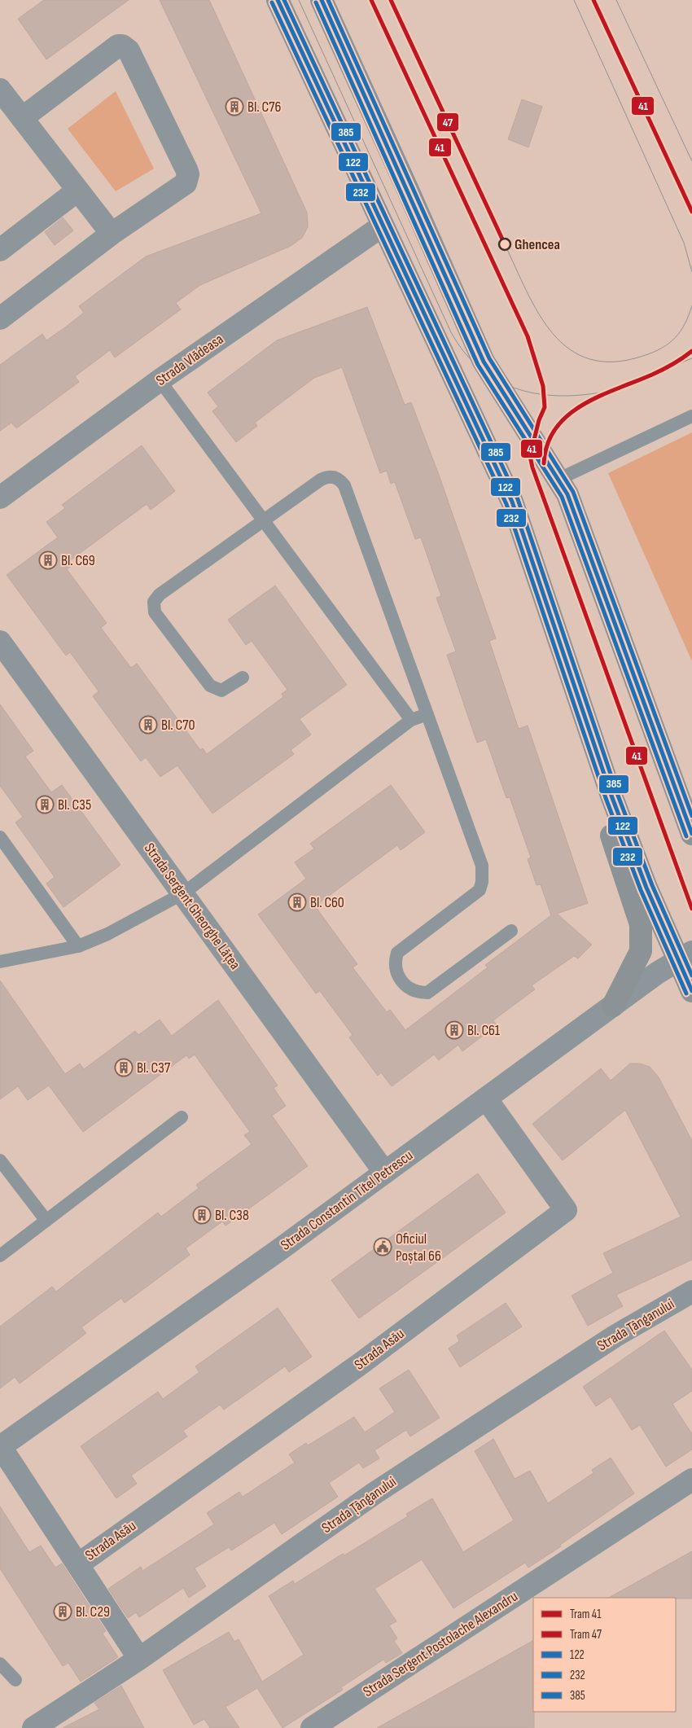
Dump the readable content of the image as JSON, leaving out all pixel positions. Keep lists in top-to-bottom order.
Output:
{
  "streets": {
    "street": [
      "Strada Vlădeasa",
      "Strada Sergent Gheorghe Lățea",
      "Strada Constantin Titel Petrescu",
      "Strada Țânganului",
      "Strada Asău",
      "Strada Sergent Postolache Alexandru"
    ]
  },
  "crossings": [
    ["Strada Sergent Gheorghe Lățea", "Strada Constantin Titel Petrescu"],
    ["Strada Constantin Titel Petrescu", "Strada Asău"],
    ["Strada Țânganului", "Strada Asău"]
  ],
  "places": {
    "building": [
      "Bl. C76",
      "Bl. C69",
      "Bl. C70",
      "Bl. C35",
      "Bl. C60",
      "Bl. C61",
      "Bl. C37",
      "Bl. C38",
      "Bl. C29"
    ],
    "other": ["Ghencea"],
    "public building": ["Oficiul Poștal 66"]
  },
  "lines": [
    "tram line 41",
    "tram line 47",
    "transit line 122",
    "transit line 385",
    "transit line 232"
  ],
  "legend": [
    "Tram 41",
    "Tram 47",
    "122",
    "232",
    "385"
  ]
}
